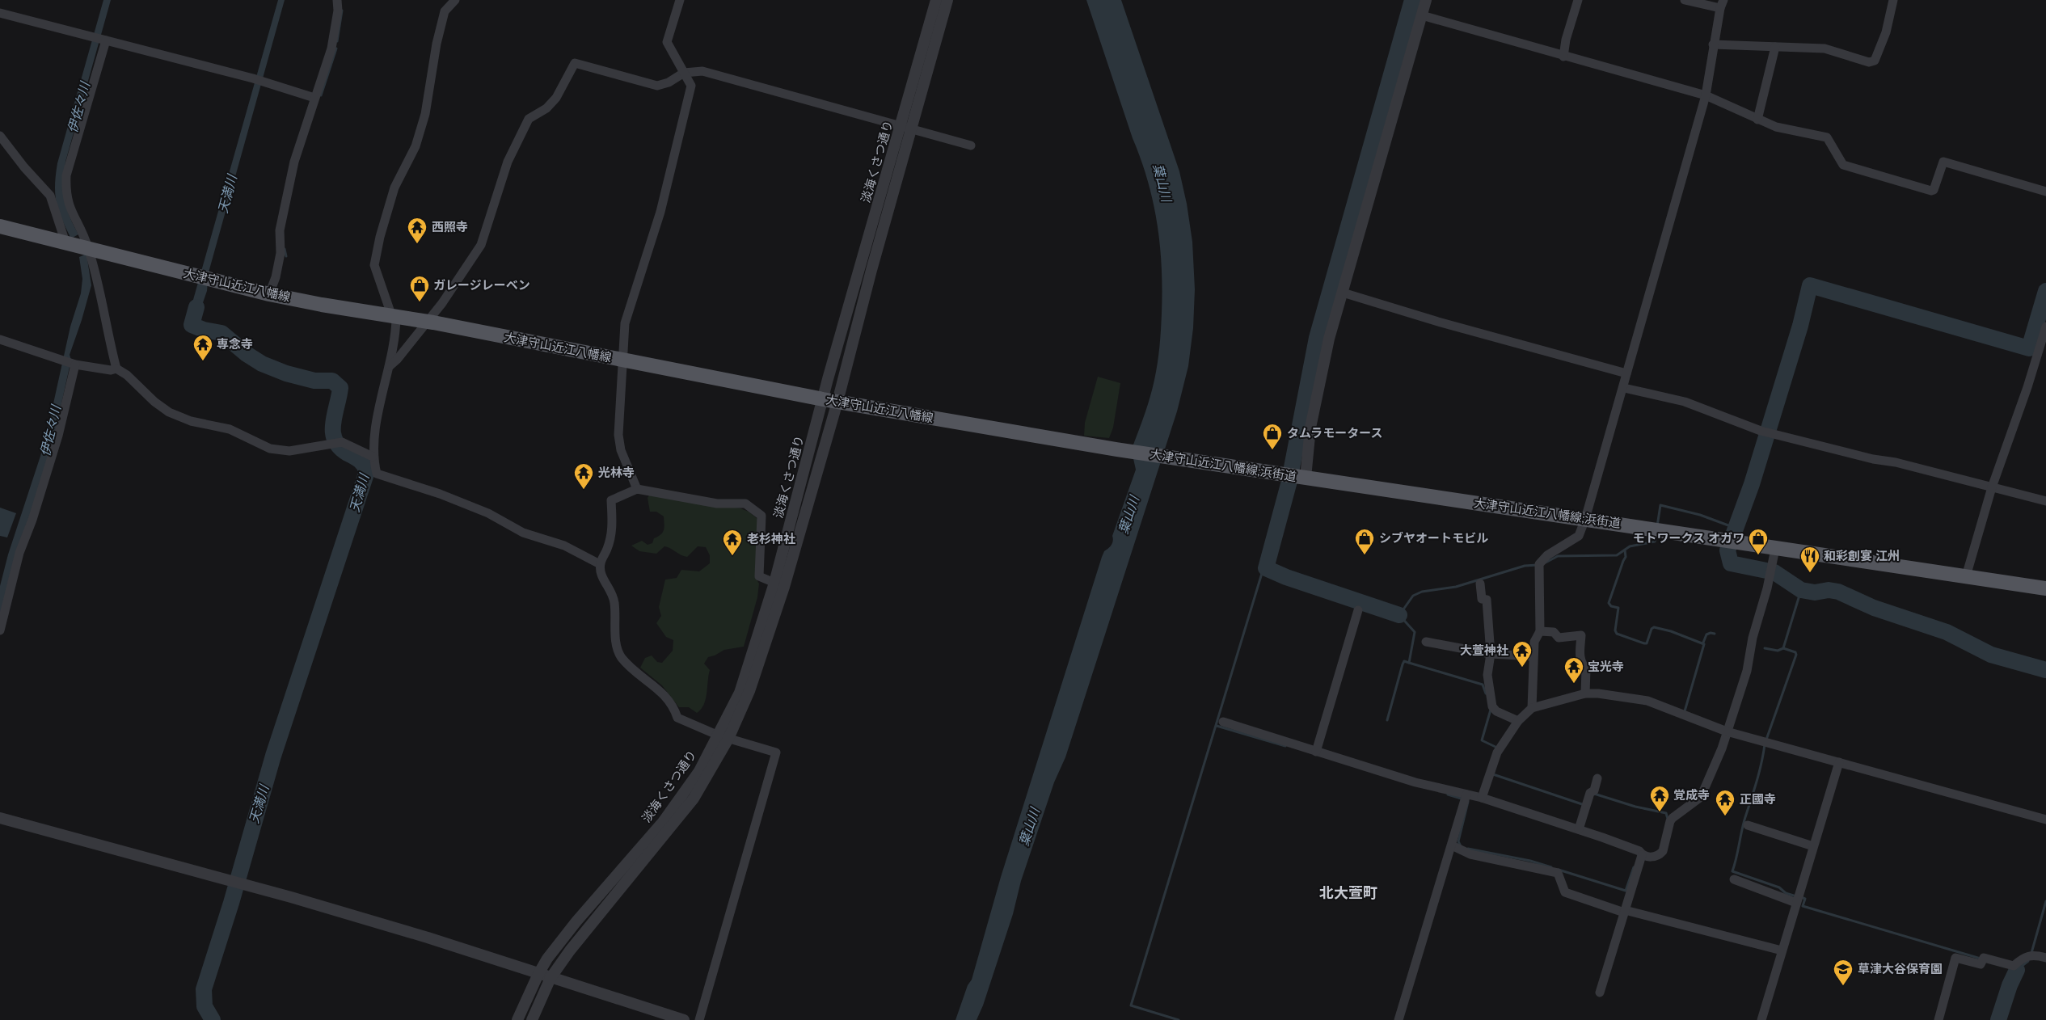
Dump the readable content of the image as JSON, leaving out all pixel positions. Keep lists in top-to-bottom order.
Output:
{
  "streets": {
    "main road": ["大津守山近江八幡線", "大津守山近江八幡線;浜街道"],
    "street": ["淡海くさつ通り"]
  },
  "crossings": [
    ["淡海くさつ通り", "大津守山近江八幡線"],
    ["大津守山近江八幡線", "大津守山近江八幡線;浜街道"]
  ],
  "districts": ["北大萱町"],
  "water": ["伊佐々川", "葉山川", "天満川"],
  "places": {
    "temple": [
      "西照寺",
      "専念寺",
      "光林寺",
      "老杉神社",
      "大萱神社",
      "宝光寺",
      "覚成寺",
      "正國寺"
    ],
    "shop": [
      "ガレージレーベン",
      "タムラモータース",
      "シブヤオートモビル",
      "モトワークス オガワ"
    ],
    "restaurant": ["和彩創宴 江州"],
    "school or university": ["草津大谷保育園"]
  }
}
